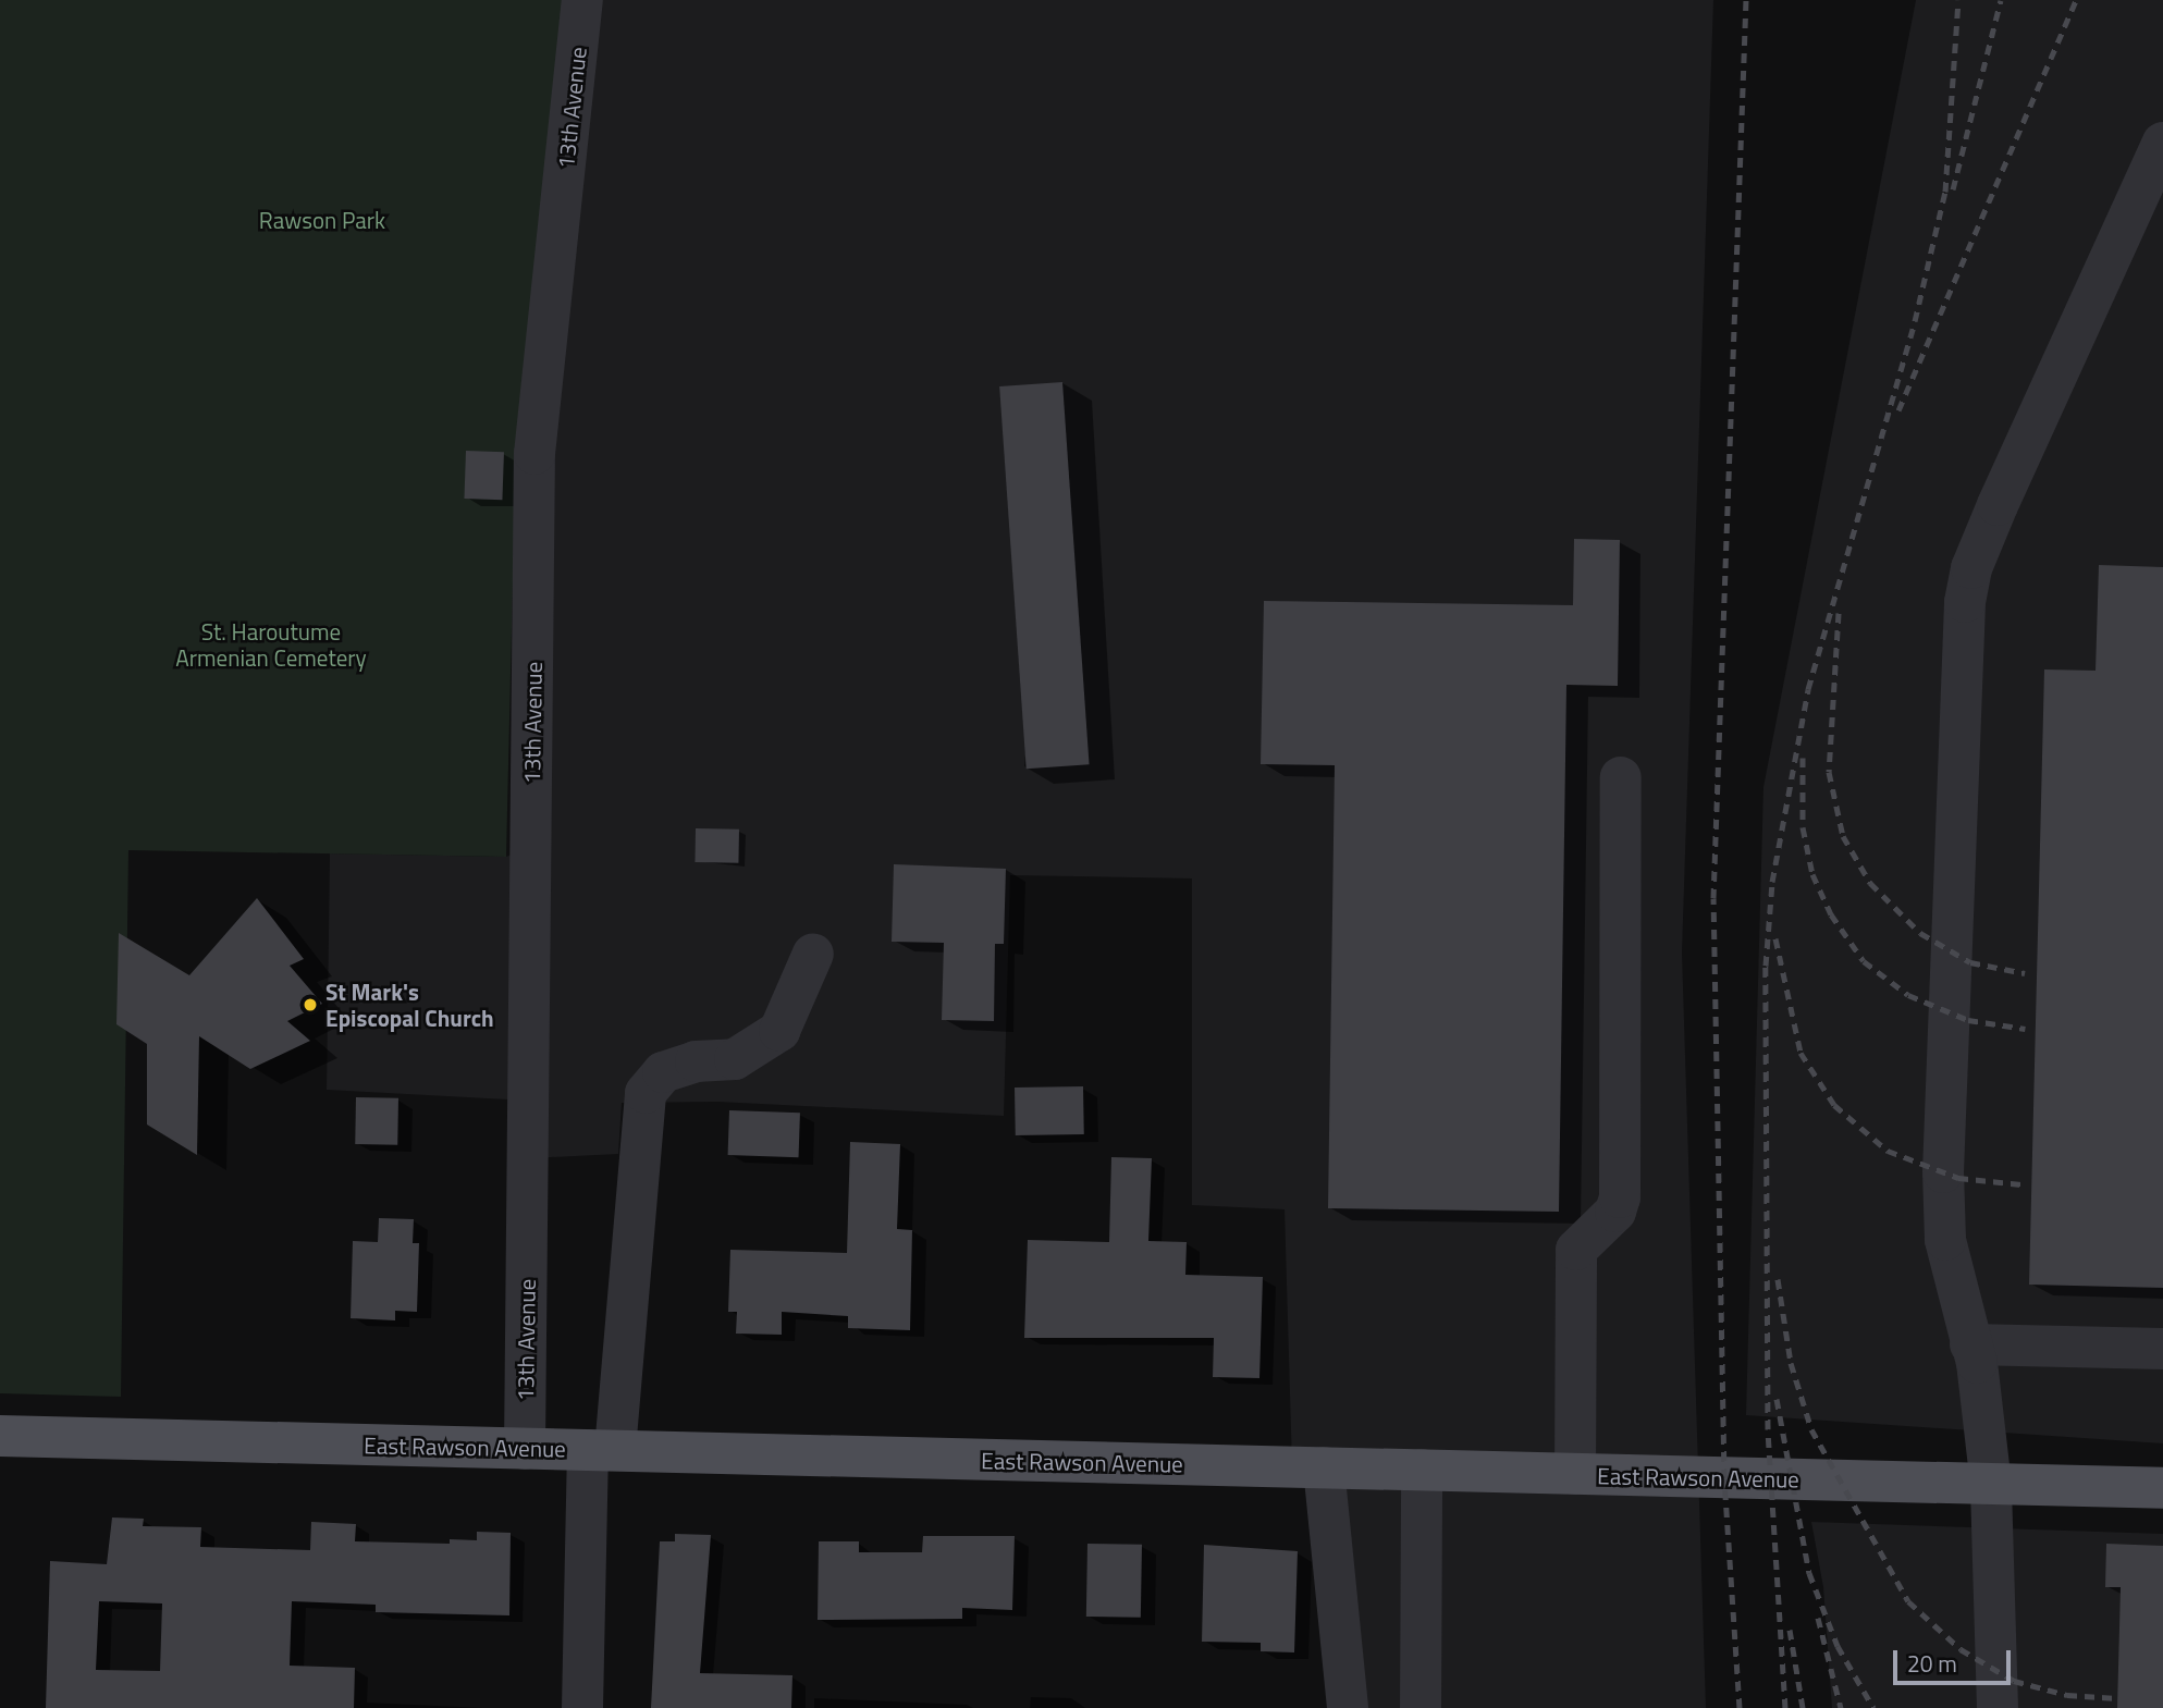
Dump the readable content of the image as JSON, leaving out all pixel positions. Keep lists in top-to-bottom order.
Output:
{
  "streets": {
    "main road": ["East Rawson Avenue"],
    "street": ["13th Avenue"]
  },
  "crossings": [
    ["13th Avenue", "East Rawson Avenue"]
  ],
  "parks": ["Rawson Park", "St. Haroutume Armenian Cemetery"],
  "places": ["St Mark's Episcopal Church"],
  "scale_bar": "20 m"
}
